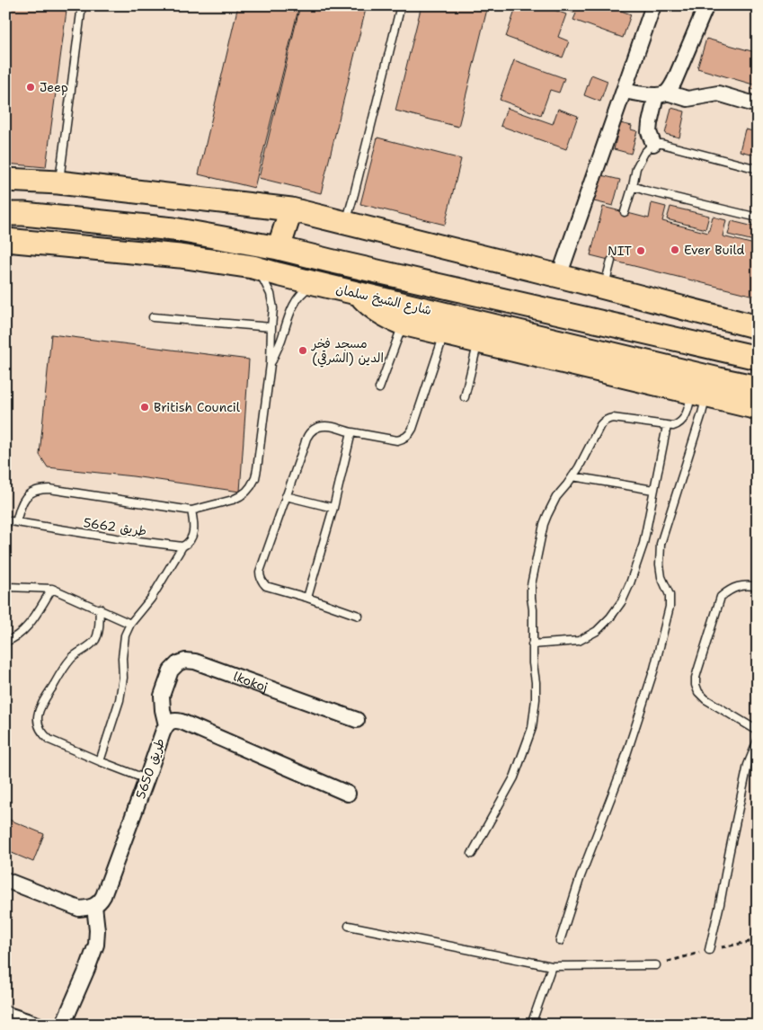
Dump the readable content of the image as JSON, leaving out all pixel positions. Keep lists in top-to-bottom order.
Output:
{
  "streets": {
    "main road": ["شارع الشيخ سلمان"],
    "street": ["lkokoj", "طريق 5650"],
    "lane": ["طريق 5662"]
  },
  "crossings": [
    ["lkokoj", "طريق 5650"]
  ],
  "places": [
    "Jeep",
    "Ever Build",
    "NIT",
    "مسجد فخر الدين (الشرقي)",
    "British Council"
  ]
}
